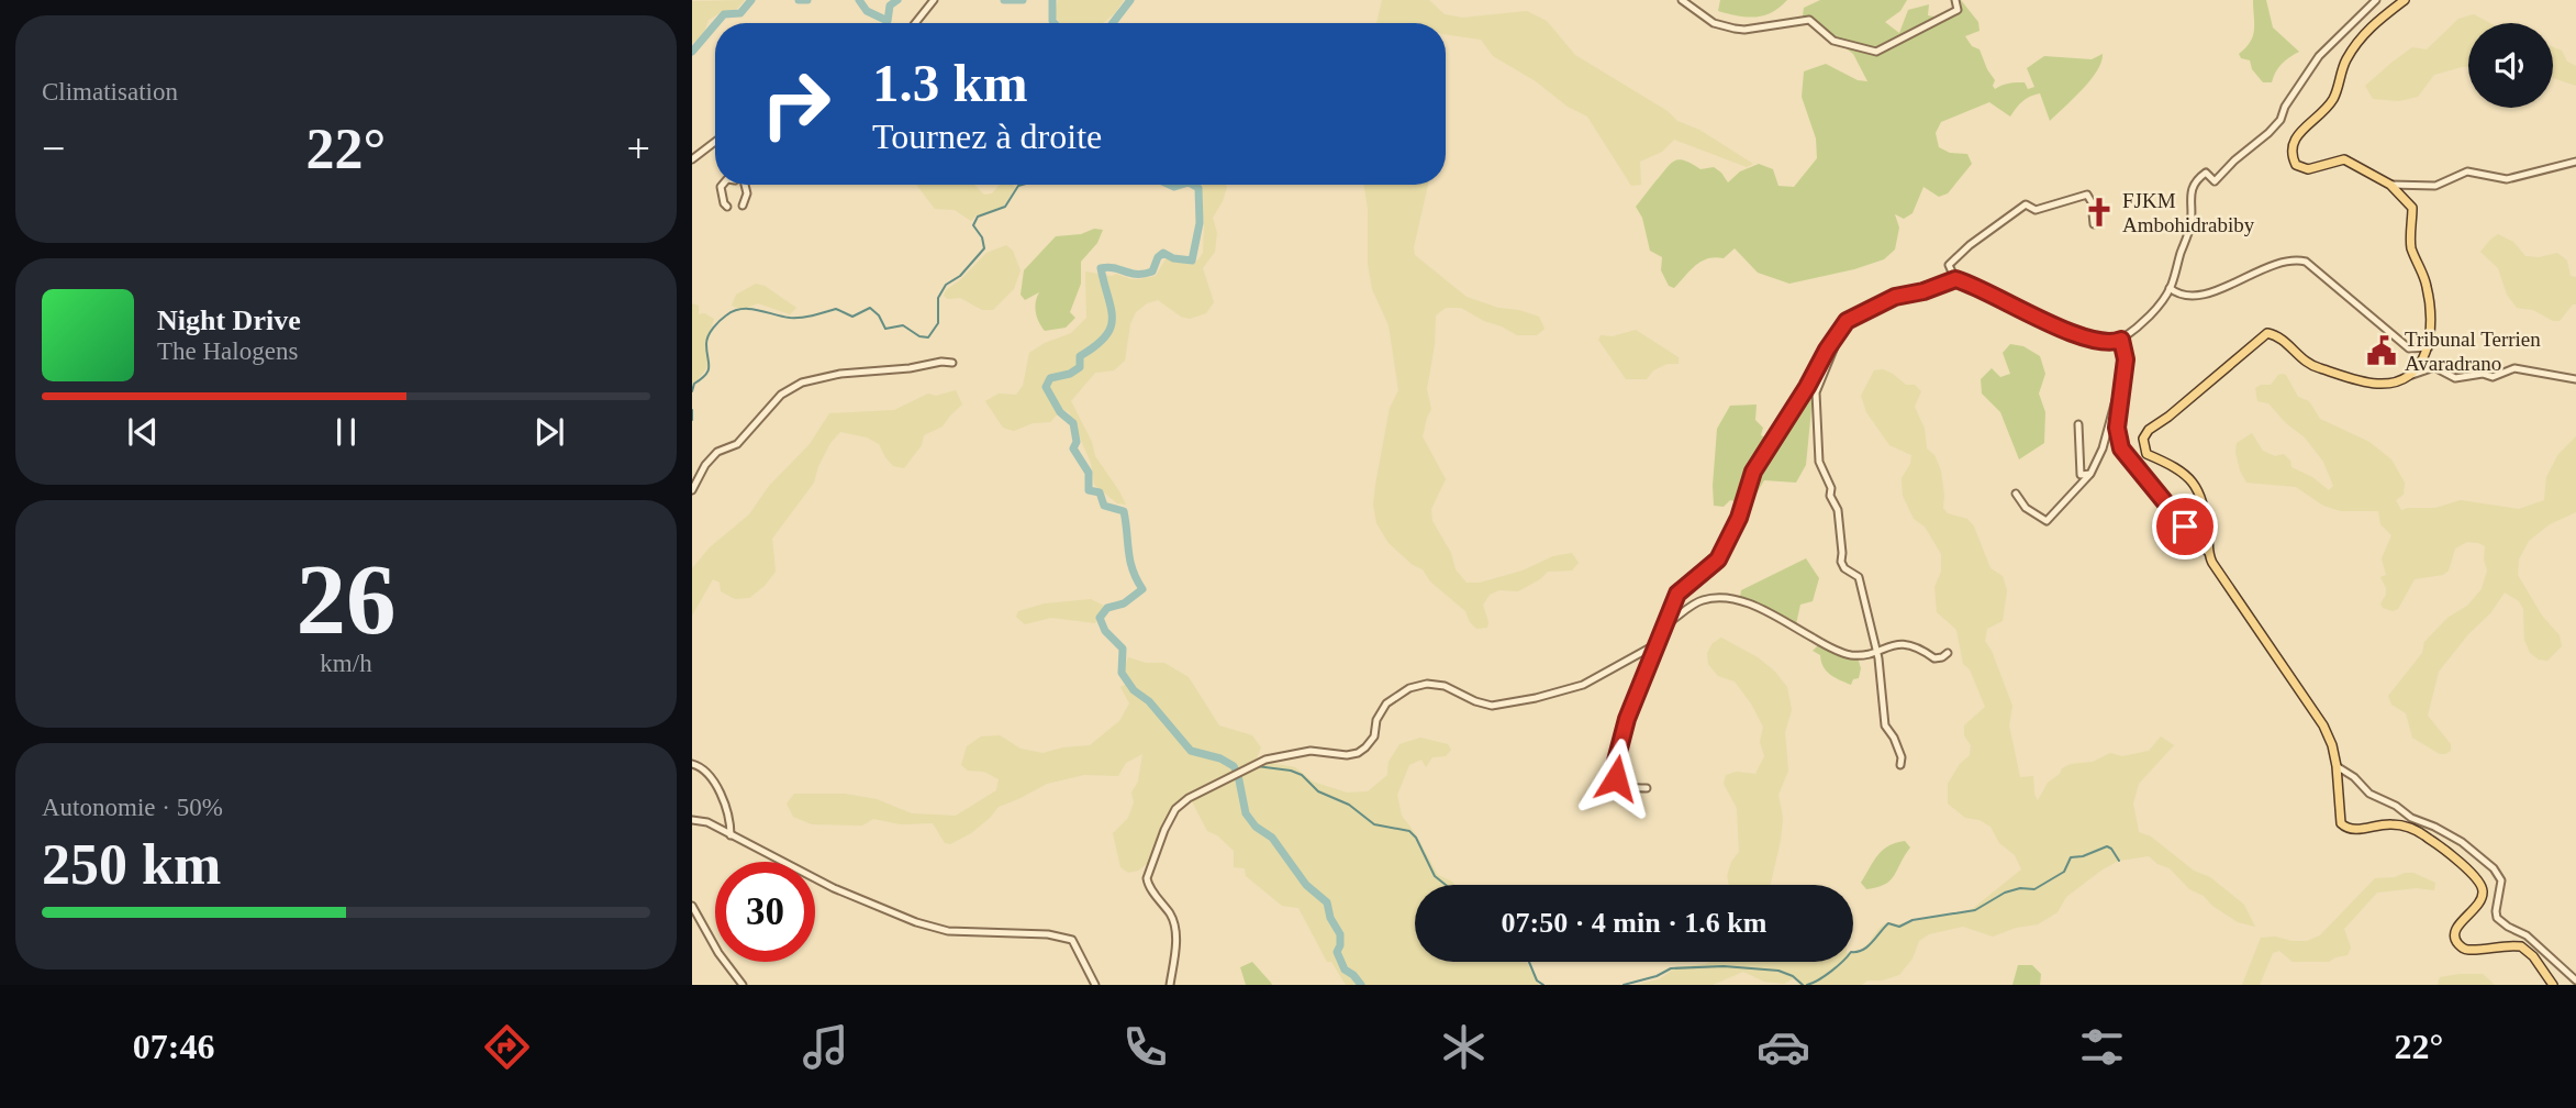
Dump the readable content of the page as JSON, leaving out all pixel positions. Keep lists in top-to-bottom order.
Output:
{
  "places": {
    "church": ["FJKM Ambohidrabiby"],
    "public building": ["Tribunal Terrien Avaradrano"]
  },
  "page": {
    "tile": [
      "Climatisation",
      ["26", "km/h"],
      ["Autonomie · 50%", "250 km"]
    ],
    "turn": ["1.3 km", "Tournez à droite"],
    "heat": ["−", "22°", "+"],
    "song": ["Night Drive", "The Halogens"],
    "limit": "30",
    "trip": "07:50 · 4 min · 1.6 km",
    "tabs": ["07:46", "22°"]
  }
}
